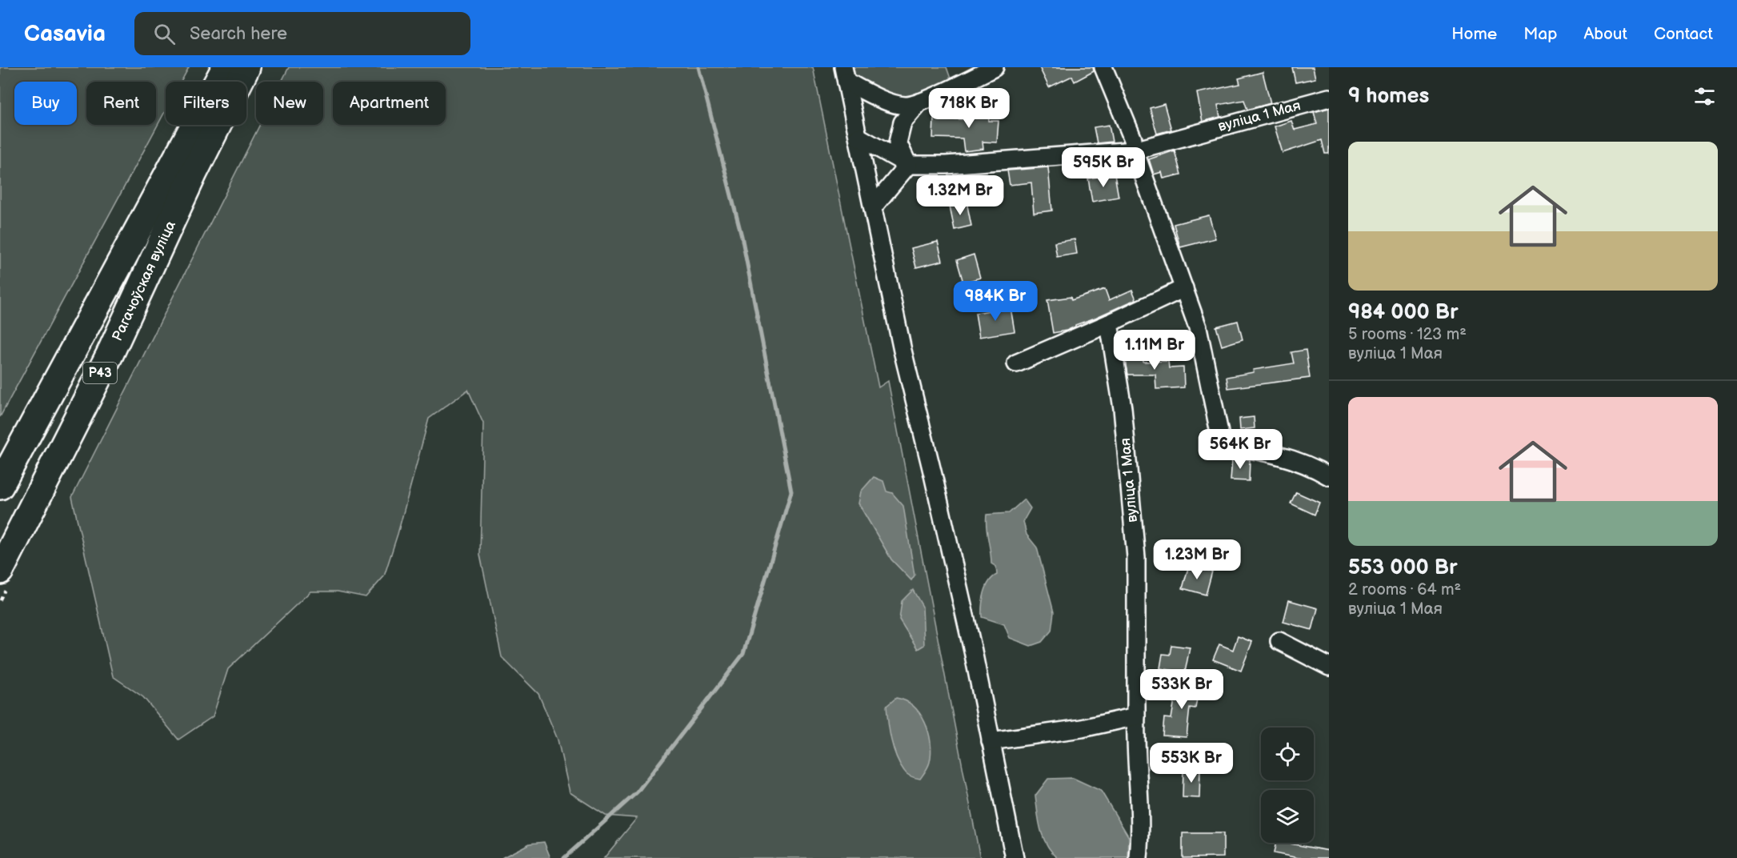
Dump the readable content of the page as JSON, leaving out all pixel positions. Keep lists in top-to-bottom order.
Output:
{
  "streets": {
    "main road": ["Рагачоўская вуліца", "Р43"],
    "street": ["вуліца 1 Мая"]
  },
  "page": {
    "header": "Casavia",
    "search": "Search here",
    "nav": [
      "Home",
      "Map",
      "About",
      "Contact"
    ],
    "heading": "9 homes",
    "chip": [
      "Buy",
      "Rent",
      "Filters",
      "New",
      "Apartment"
    ],
    "price": [
      "718K Br",
      "595K Br",
      "1.32M Br",
      "984K Br",
      "1.11M Br",
      "564K Br",
      "1.23M Br",
      "533K Br",
      "553K Br"
    ],
    "list": [
      {
        "name": "984 000 Br",
        "note": "5 rooms · 123 m² · вуліца 1 Мая"
      },
      {
        "name": "553 000 Br",
        "note": "2 rooms · 64 m² · вуліца 1 Мая"
      }
    ]
  }
}
